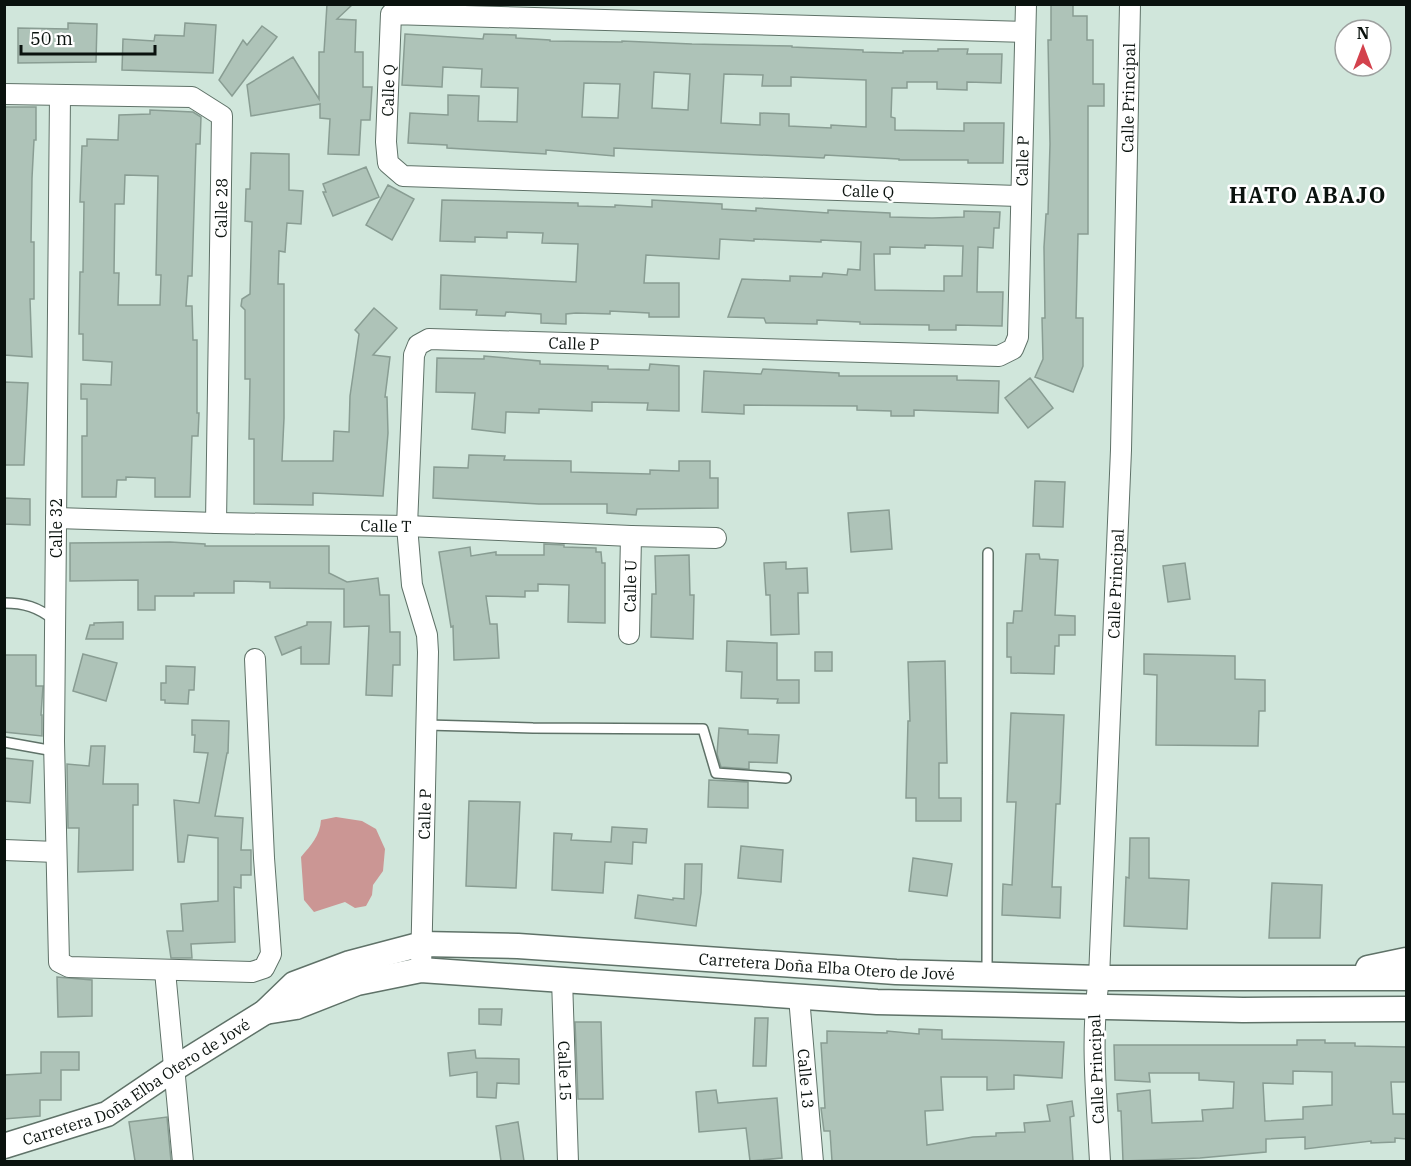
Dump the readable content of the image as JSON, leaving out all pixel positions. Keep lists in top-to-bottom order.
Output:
{
  "streets": {
    "street": [
      "Calle Q",
      "Calle Principal",
      "Calle P",
      "Calle 28",
      "Calle T",
      "Calle 32",
      "Calle U",
      "Carretera Doña Elba Otero de Jové",
      "Calle 15",
      "Calle 13"
    ]
  },
  "crossings": [
    ["Calle Q", "Calle P"],
    ["Calle Principal", "Carretera Doña Elba Otero de Jové"],
    ["Calle P", "Calle T"],
    ["Calle P", "Carretera Doña Elba Otero de Jové"],
    ["Calle 28", "Calle T"],
    ["Calle 28", "Calle 32"],
    ["Calle T", "Calle 32"],
    ["Calle T", "Calle U"],
    ["Carretera Doña Elba Otero de Jové", "Calle 15"],
    ["Carretera Doña Elba Otero de Jové", "Calle 13"]
  ],
  "districts": ["HATO ABAJO"],
  "scale_bar": "50 m",
  "north": "top"
}
